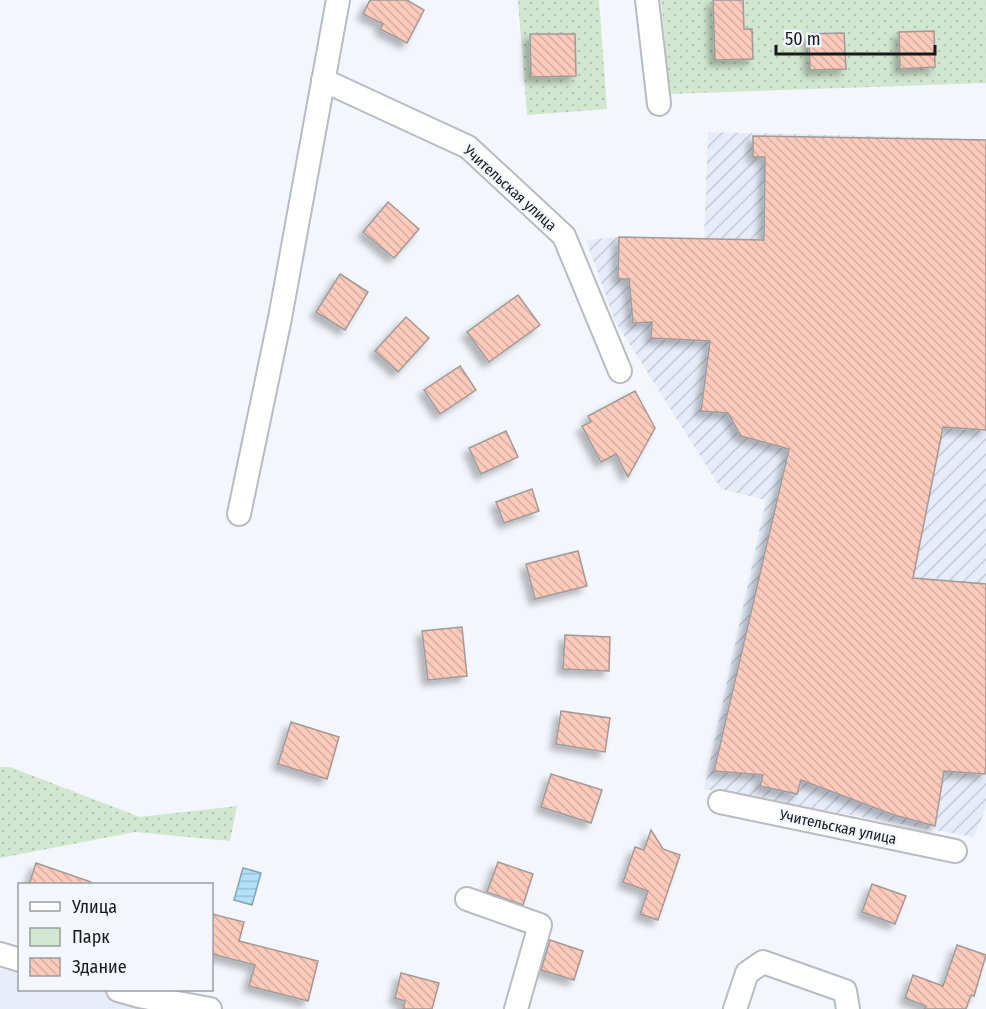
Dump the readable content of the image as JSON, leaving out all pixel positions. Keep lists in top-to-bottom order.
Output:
{
  "streets": {
    "street": ["Учительская улица"]
  },
  "legend": ["Улица", "Парк", "Здание"],
  "scale_bar": "50 m"
}
